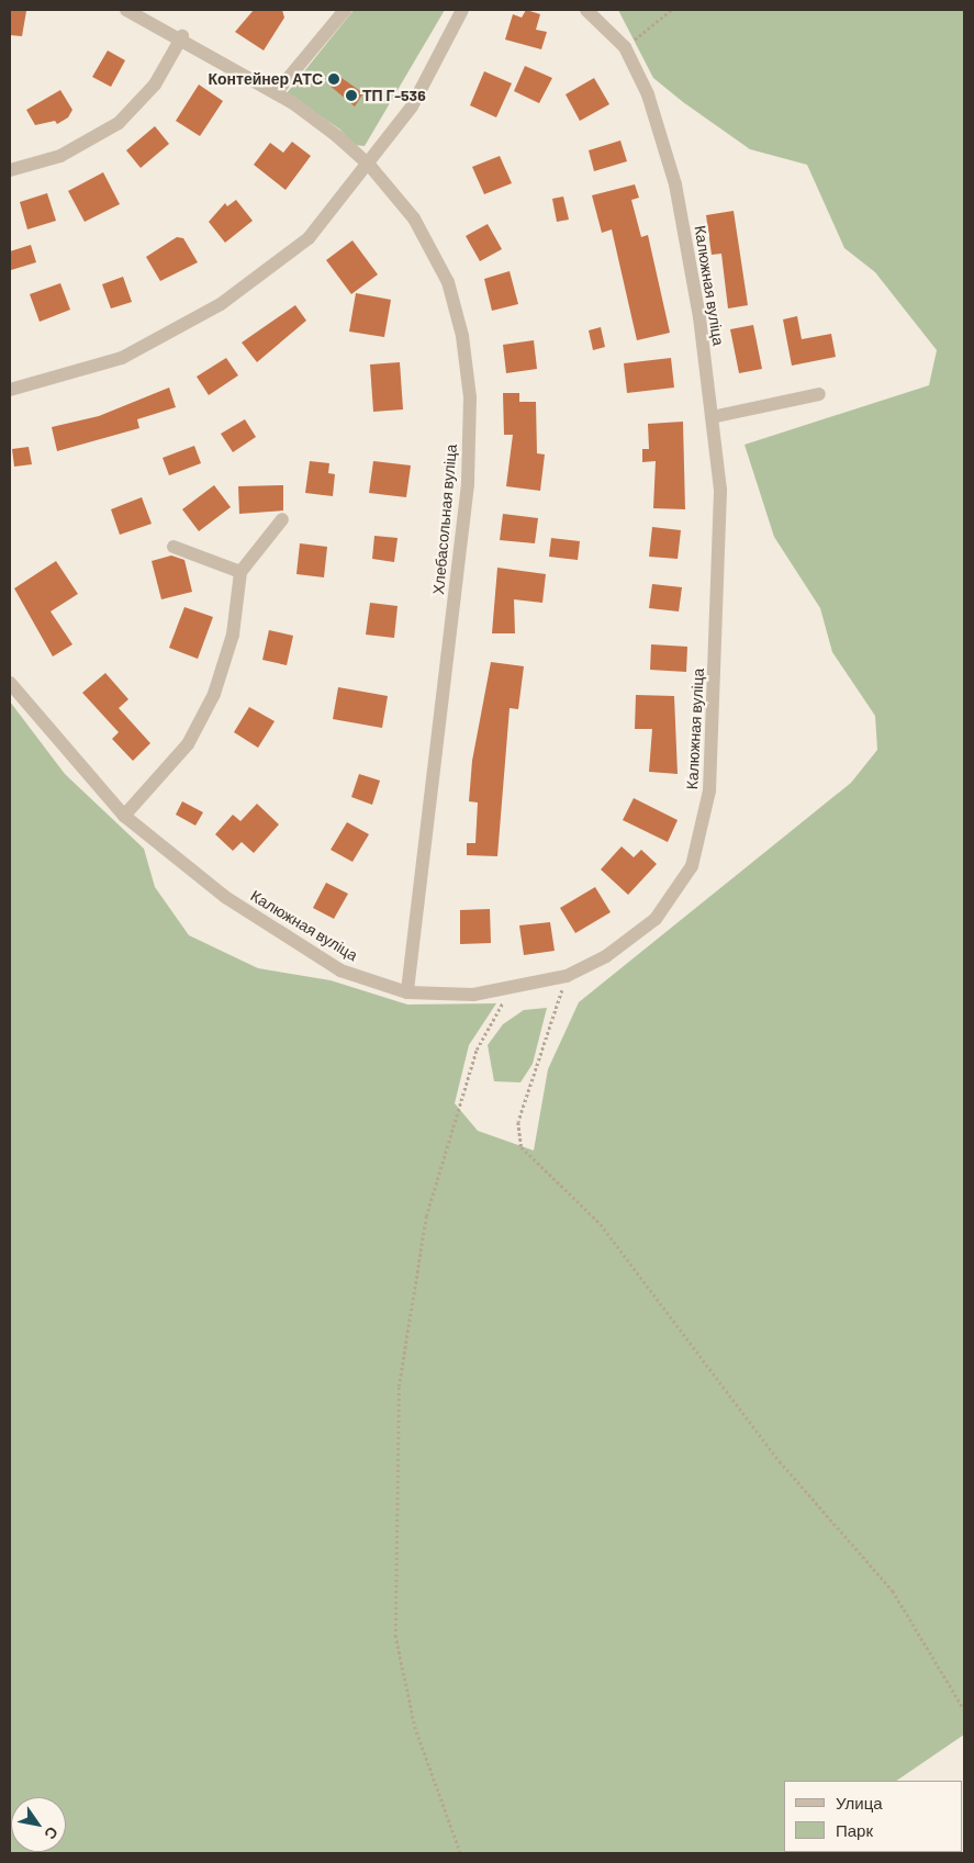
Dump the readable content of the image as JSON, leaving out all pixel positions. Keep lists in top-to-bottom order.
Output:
{
  "streets": {
    "street": ["Калюжная вуліца", "Хлебасольная вуліца"]
  },
  "crossings": [
    ["Калюжная вуліца", "Хлебасольная вуліца"]
  ],
  "places": ["Контейнер АТС", "ТП Г-536"],
  "legend": ["Улица", "Парк"],
  "north": "bottom right"
}
